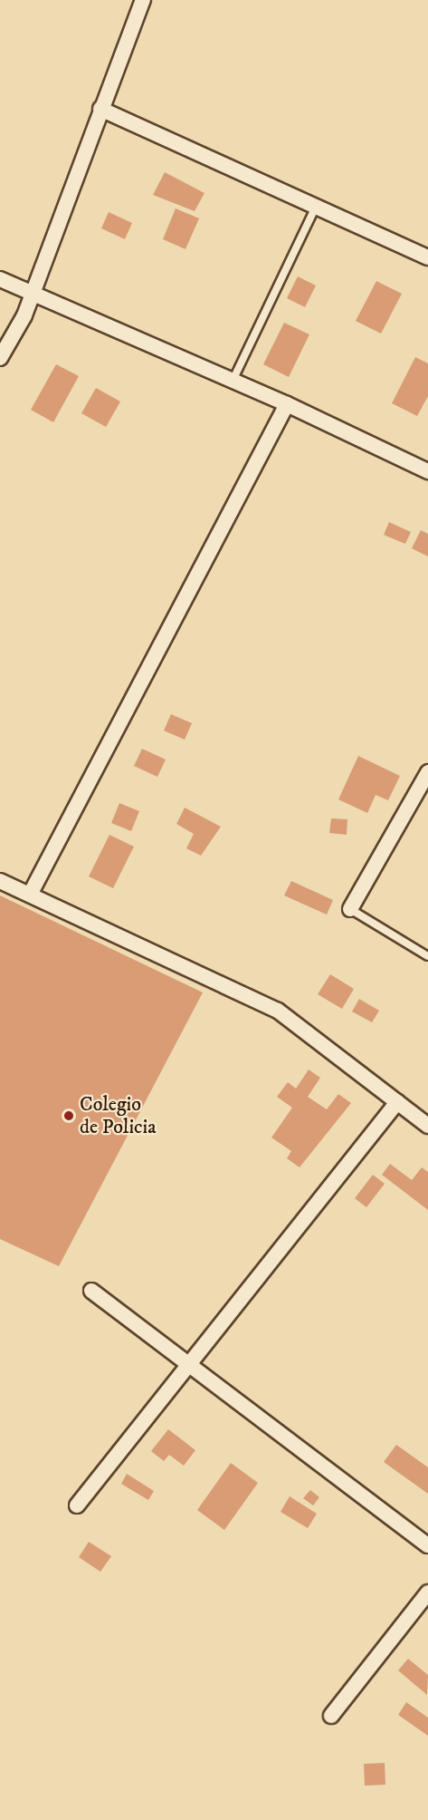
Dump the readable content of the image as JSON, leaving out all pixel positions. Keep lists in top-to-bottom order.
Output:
{
  "places": ["Colegio de Policia"]
}
